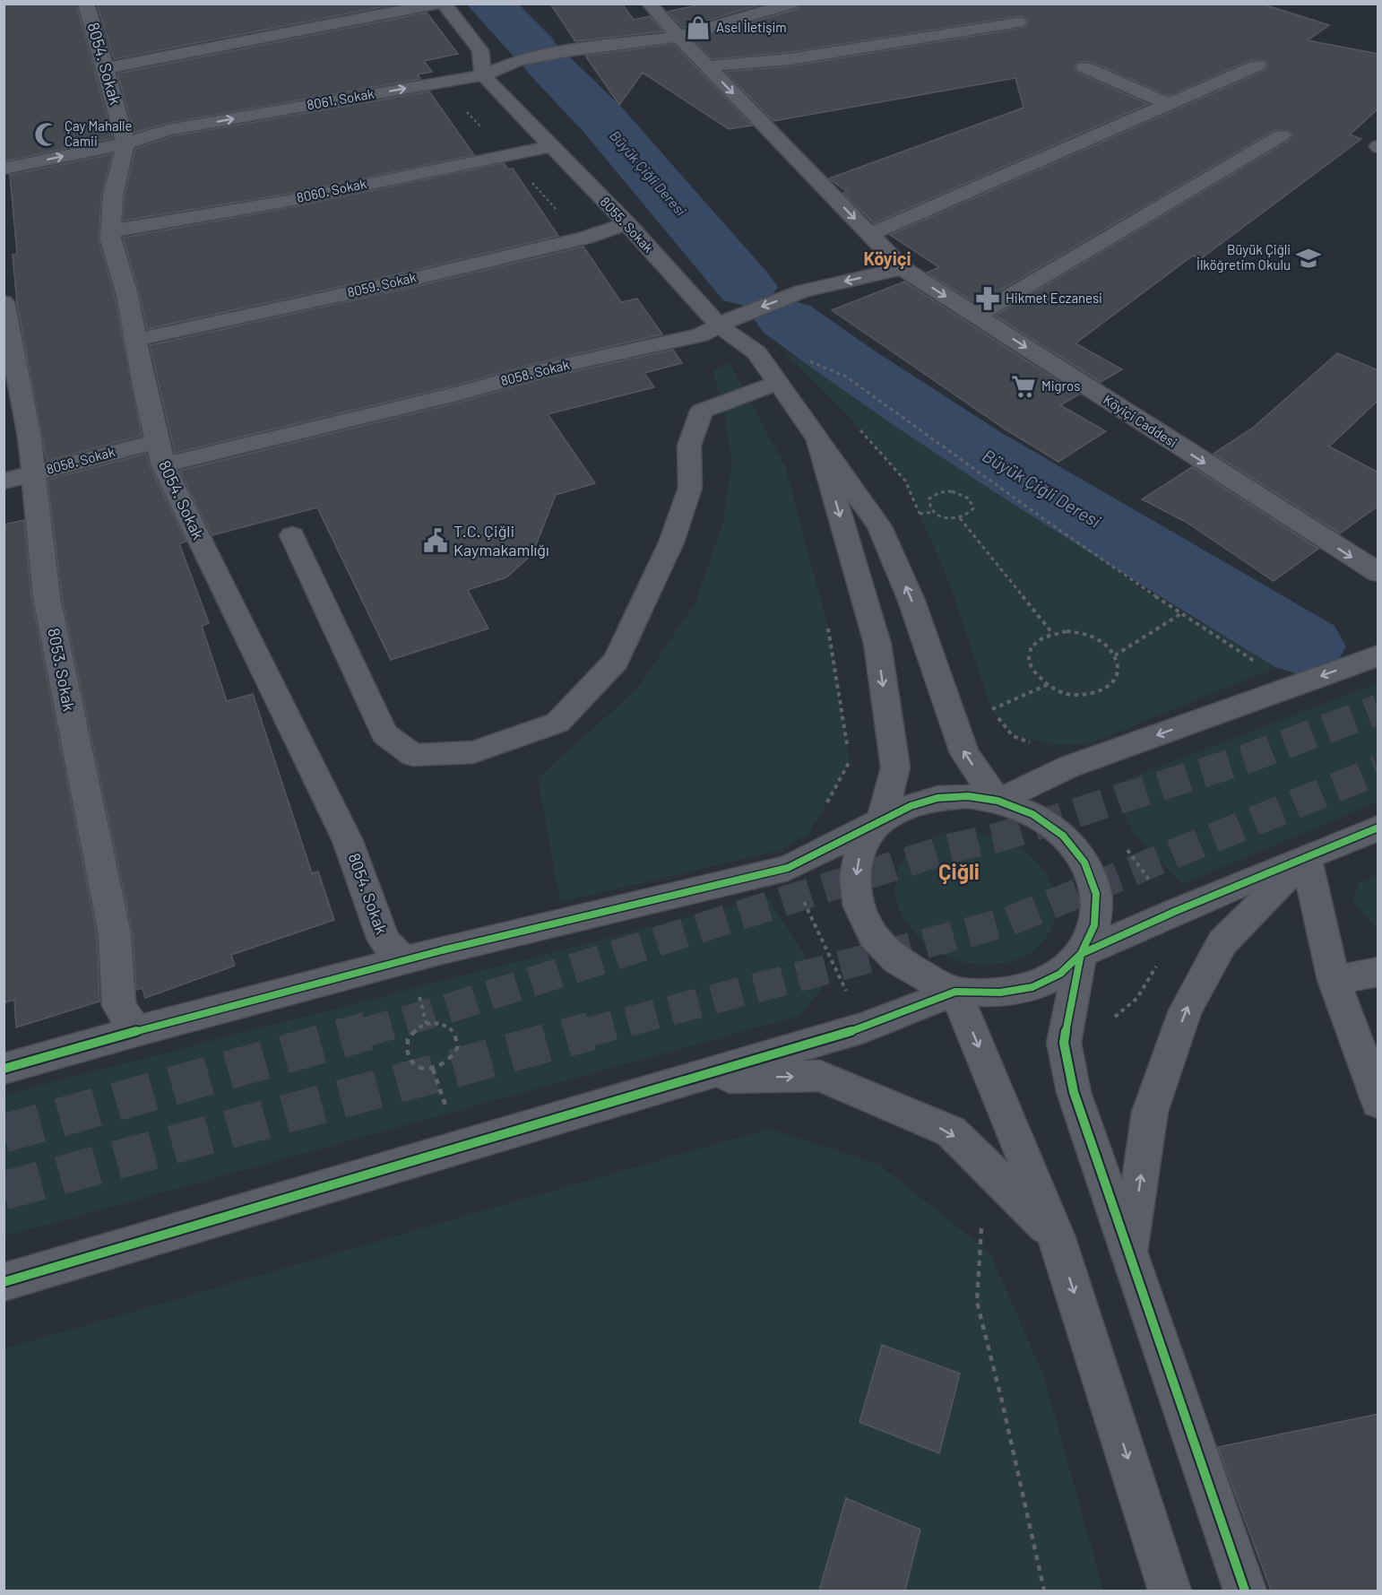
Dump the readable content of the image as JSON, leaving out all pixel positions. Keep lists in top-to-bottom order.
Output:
{
  "streets": {
    "street": [
      "8054. Sokak",
      "8061. Sokak",
      "8060. Sokak",
      "8055. Sokak",
      "8059. Sokak",
      "8058. Sokak",
      "Köyiçi Caddesi",
      "8053. Sokak"
    ]
  },
  "crossings": [
    ["8054. Sokak", "8061. Sokak"],
    ["8054. Sokak", "8060. Sokak"],
    ["8054. Sokak", "8059. Sokak"],
    ["8054. Sokak", "8058. Sokak"],
    ["8061. Sokak", "8055. Sokak"],
    ["8061. Sokak", "Köyiçi Caddesi"],
    ["8060. Sokak", "8055. Sokak"],
    ["8055. Sokak", "8059. Sokak"],
    ["8055. Sokak", "8058. Sokak"],
    ["8058. Sokak", "Köyiçi Caddesi"],
    ["8058. Sokak", "8053. Sokak"]
  ],
  "one_way": ["Köyiçi Caddesi"],
  "districts": ["Köyiçi", "Çiğli"],
  "water": ["Büyük Çiğli Deresi"],
  "places": {
    "shop": ["Asel İletişim"],
    "mosque": ["Çay Mahalle Camii"],
    "school or university": ["Büyük Çiğli İlköğretim Okulu"],
    "pharmacy": ["Hikmet Eczanesi"],
    "supermarket": ["Migros"],
    "public building": ["T.C. Çiğli Kaymakamlığı"]
  }
}
